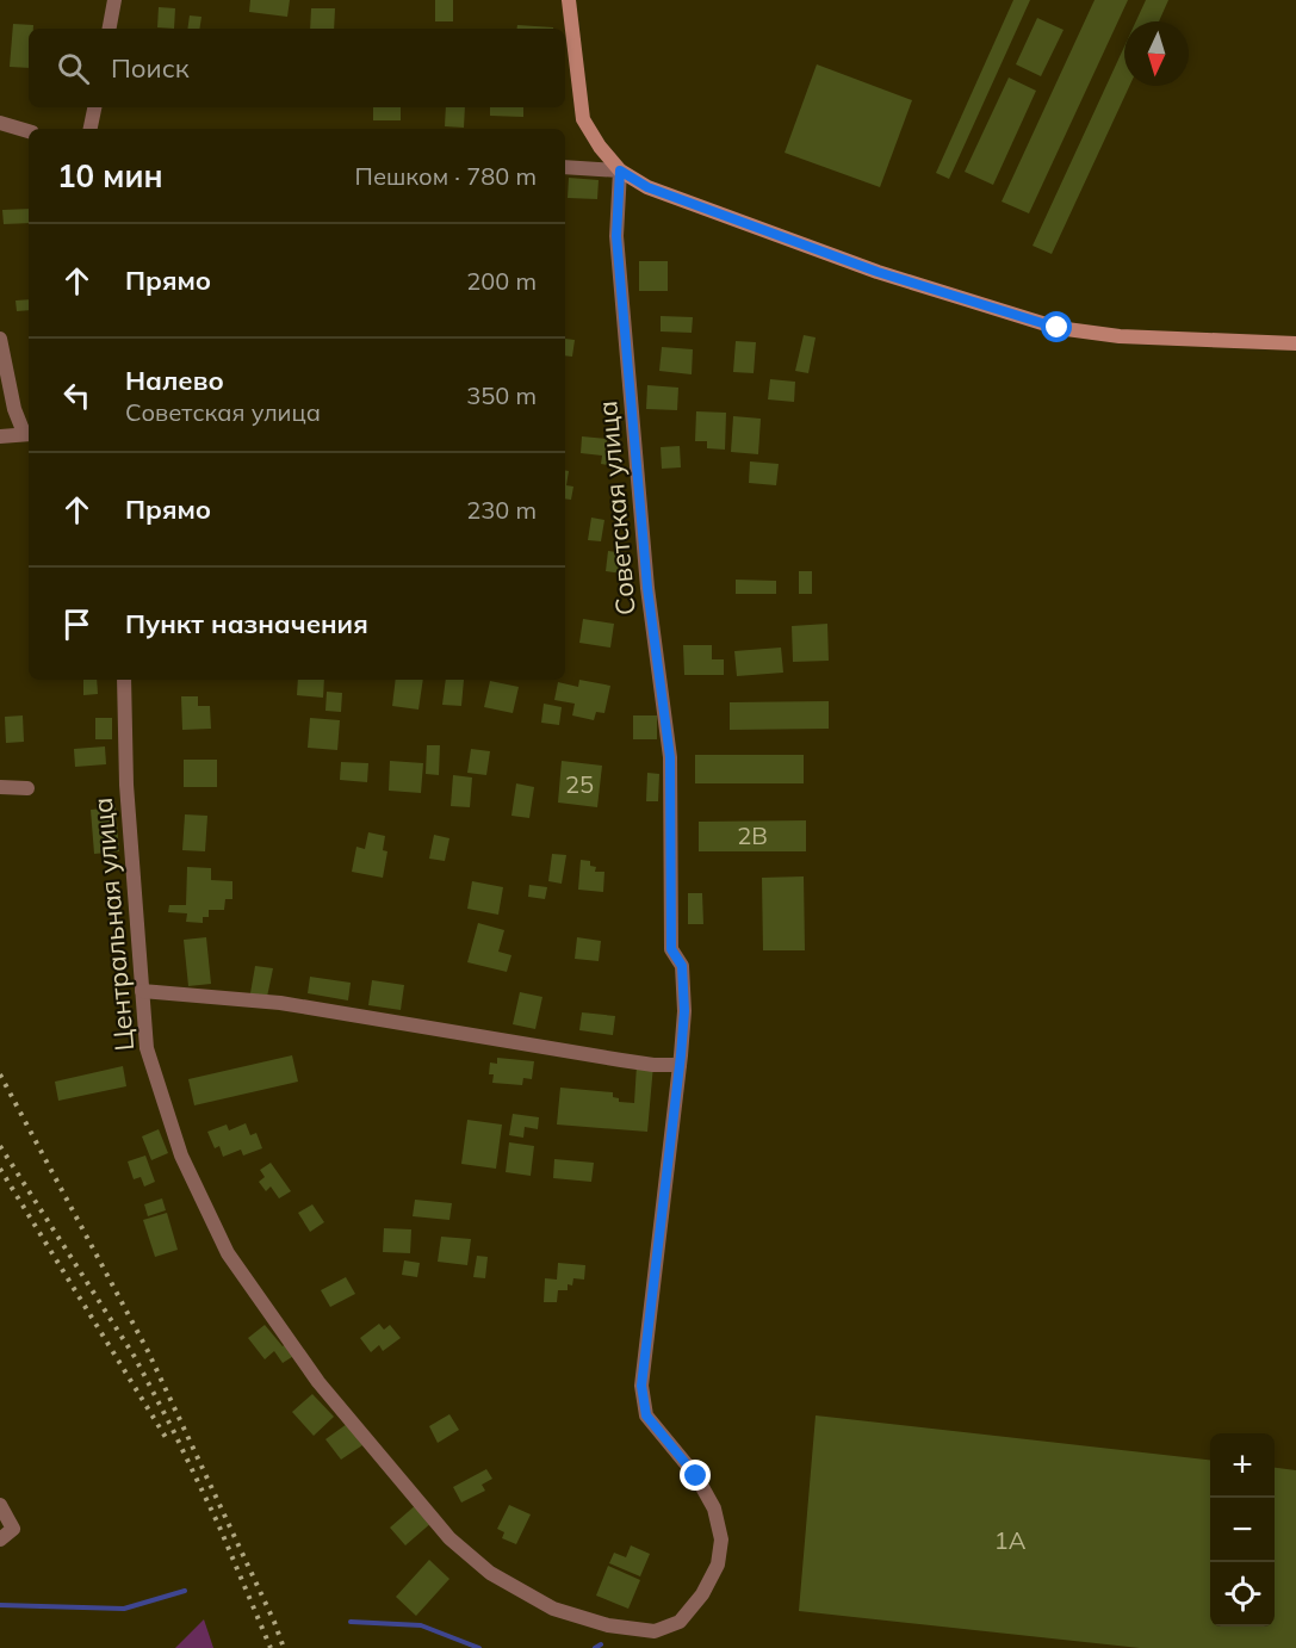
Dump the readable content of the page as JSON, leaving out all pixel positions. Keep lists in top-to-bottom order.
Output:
{
  "streets": {
    "street": ["Советская улица", "Центральная улица"]
  },
  "crossings": [
    ["Советская улица", "Центральная улица"]
  ],
  "house_numbers": ["25", "2В", "1А"],
  "north": "bottom",
  "page": {
    "search": "Поиск",
    "heading": ["10 мин", "Пешком · 780 m"],
    "list": [
      ["Прямо", "200 m"],
      ["Налево", "Советская улица", "350 m"],
      ["Прямо", "230 m"],
      "Пункт назначения"
    ],
    "map_buttons": ["+", "−"]
  }
}
